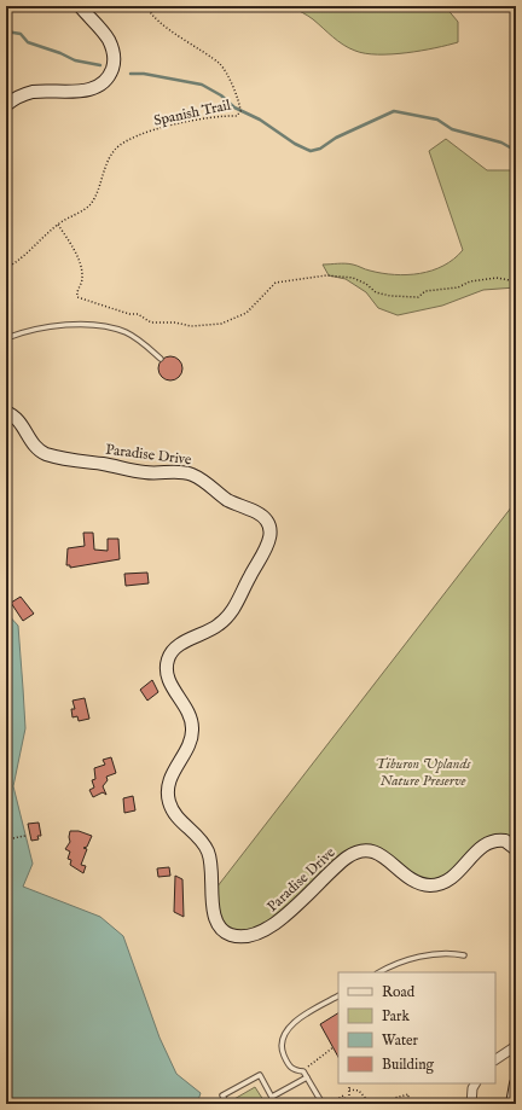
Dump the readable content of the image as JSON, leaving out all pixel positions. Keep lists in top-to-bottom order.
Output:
{
  "streets": {
    "street": ["Paradise Drive"],
    "path": ["Spanish Trail"]
  },
  "parks": ["Tiburon Uplands Nature Preserve"],
  "legend": [
    "Road",
    "Park",
    "Water",
    "Building"
  ]
}
